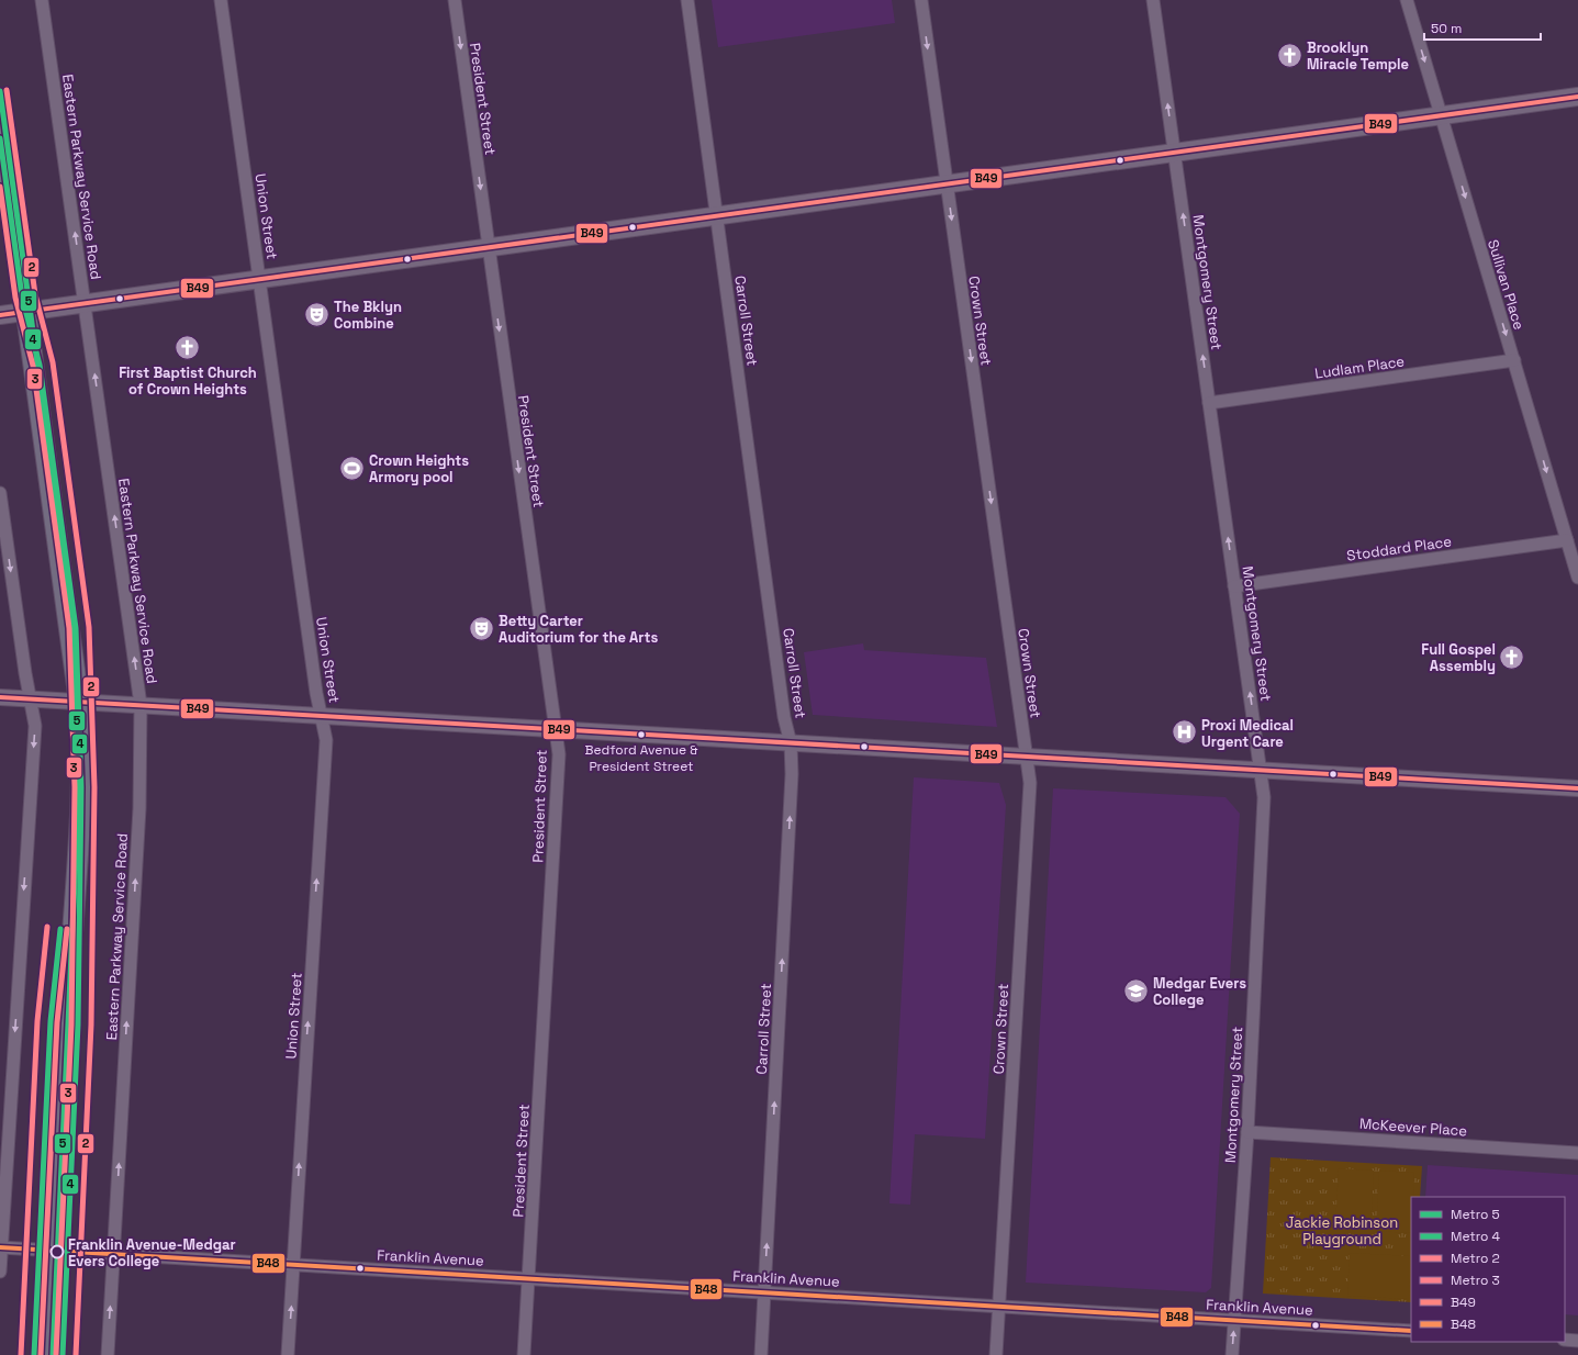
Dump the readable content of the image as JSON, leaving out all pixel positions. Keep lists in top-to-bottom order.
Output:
{
  "streets": {
    "street": [
      "President Street",
      "Eastern Parkway Service Road",
      "Union Street",
      "Montgomery Street",
      "Sullivan Place",
      "Carroll Street",
      "Crown Street",
      "Ludlam Place",
      "Stoddard Place",
      "McKeever Place",
      "Franklin Avenue"
    ]
  },
  "crossings": [
    ["President Street", "Franklin Avenue"],
    ["Eastern Parkway Service Road", "Franklin Avenue"],
    ["Union Street", "Franklin Avenue"],
    ["Montgomery Street", "Ludlam Place"],
    ["Montgomery Street", "Stoddard Place"],
    ["Montgomery Street", "McKeever Place"],
    ["Montgomery Street", "Franklin Avenue"],
    ["Sullivan Place", "Ludlam Place"],
    ["Sullivan Place", "Stoddard Place"],
    ["Carroll Street", "Franklin Avenue"],
    ["Crown Street", "Franklin Avenue"]
  ],
  "one_way": [
    "President Street",
    "Eastern Parkway Service Road",
    "Union Street",
    "Montgomery Street",
    "Sullivan Place",
    "Carroll Street",
    "Crown Street"
  ],
  "parks": ["Jackie Robinson Playground"],
  "places": {
    "church": ["Brooklyn Miracle Temple", "First Baptist Church of Crown Heights", "Full Gospel Assembly"],
    "theatre": ["The Bklyn Combine", "Betty Carter Auditorium for the Arts"],
    "sports": ["Crown Heights Armory pool"],
    "hospital": ["Proxi Medical Urgent Care"],
    "other": ["Bedford Avenue & President Street", "Franklin Avenue-Medgar Evers College"],
    "school or university": ["Medgar Evers College"]
  },
  "lines": [
    "metro line 2",
    "metro line 5",
    "transit line B49",
    "metro line 4",
    "metro line 3",
    "transit line B48"
  ],
  "legend": [
    "Metro 5",
    "Metro 4",
    "Metro 2",
    "Metro 3",
    "B49",
    "B48"
  ],
  "scale_bar": "50 m"
}
